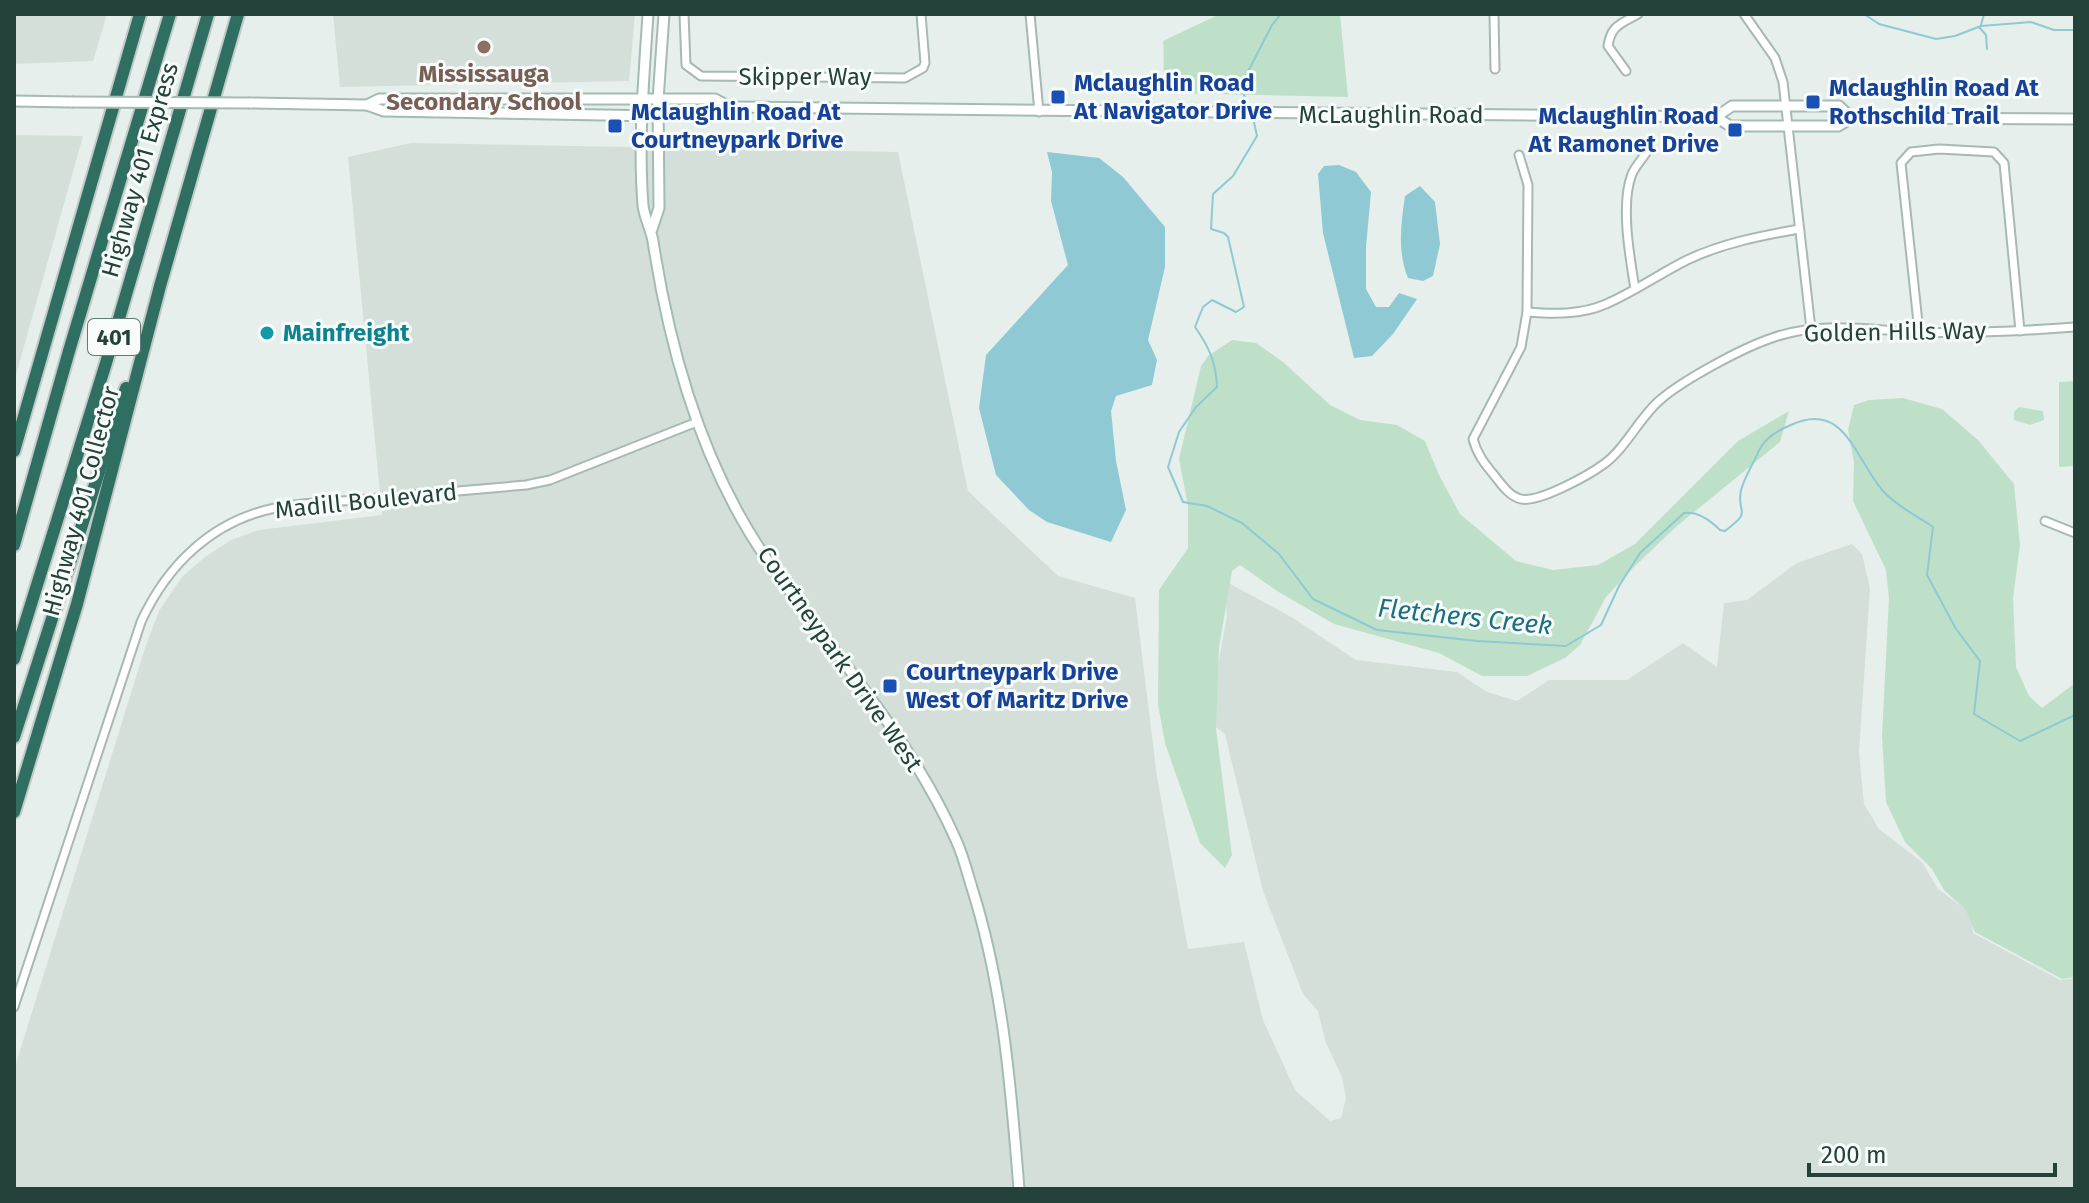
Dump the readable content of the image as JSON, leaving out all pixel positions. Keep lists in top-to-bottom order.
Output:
{
  "streets": {
    "highway": ["Highway 401 Express", "401", "Highway 401 Collector"],
    "street": [
      "Skipper Way",
      "McLaughlin Road",
      "Golden Hills Way",
      "Madill Boulevard",
      "Courtneypark Drive West"
    ]
  },
  "crossings": [
    ["McLaughlin Road", "Courtneypark Drive West"],
    ["Madill Boulevard", "Courtneypark Drive West"]
  ],
  "water": ["Fletchers Creek"],
  "places": {
    "other": ["Mississauga Secondary School", "Mainfreight"],
    "transit": [
      "Mclaughlin Road At Navigator Drive",
      "Mclaughlin Road At Rothschild Trail",
      "Mclaughlin Road At Courtneypark Drive",
      "Mclaughlin Road At Ramonet Drive",
      "Courtneypark Drive West Of Maritz Drive"
    ]
  },
  "scale_bar": "200 m"
}
